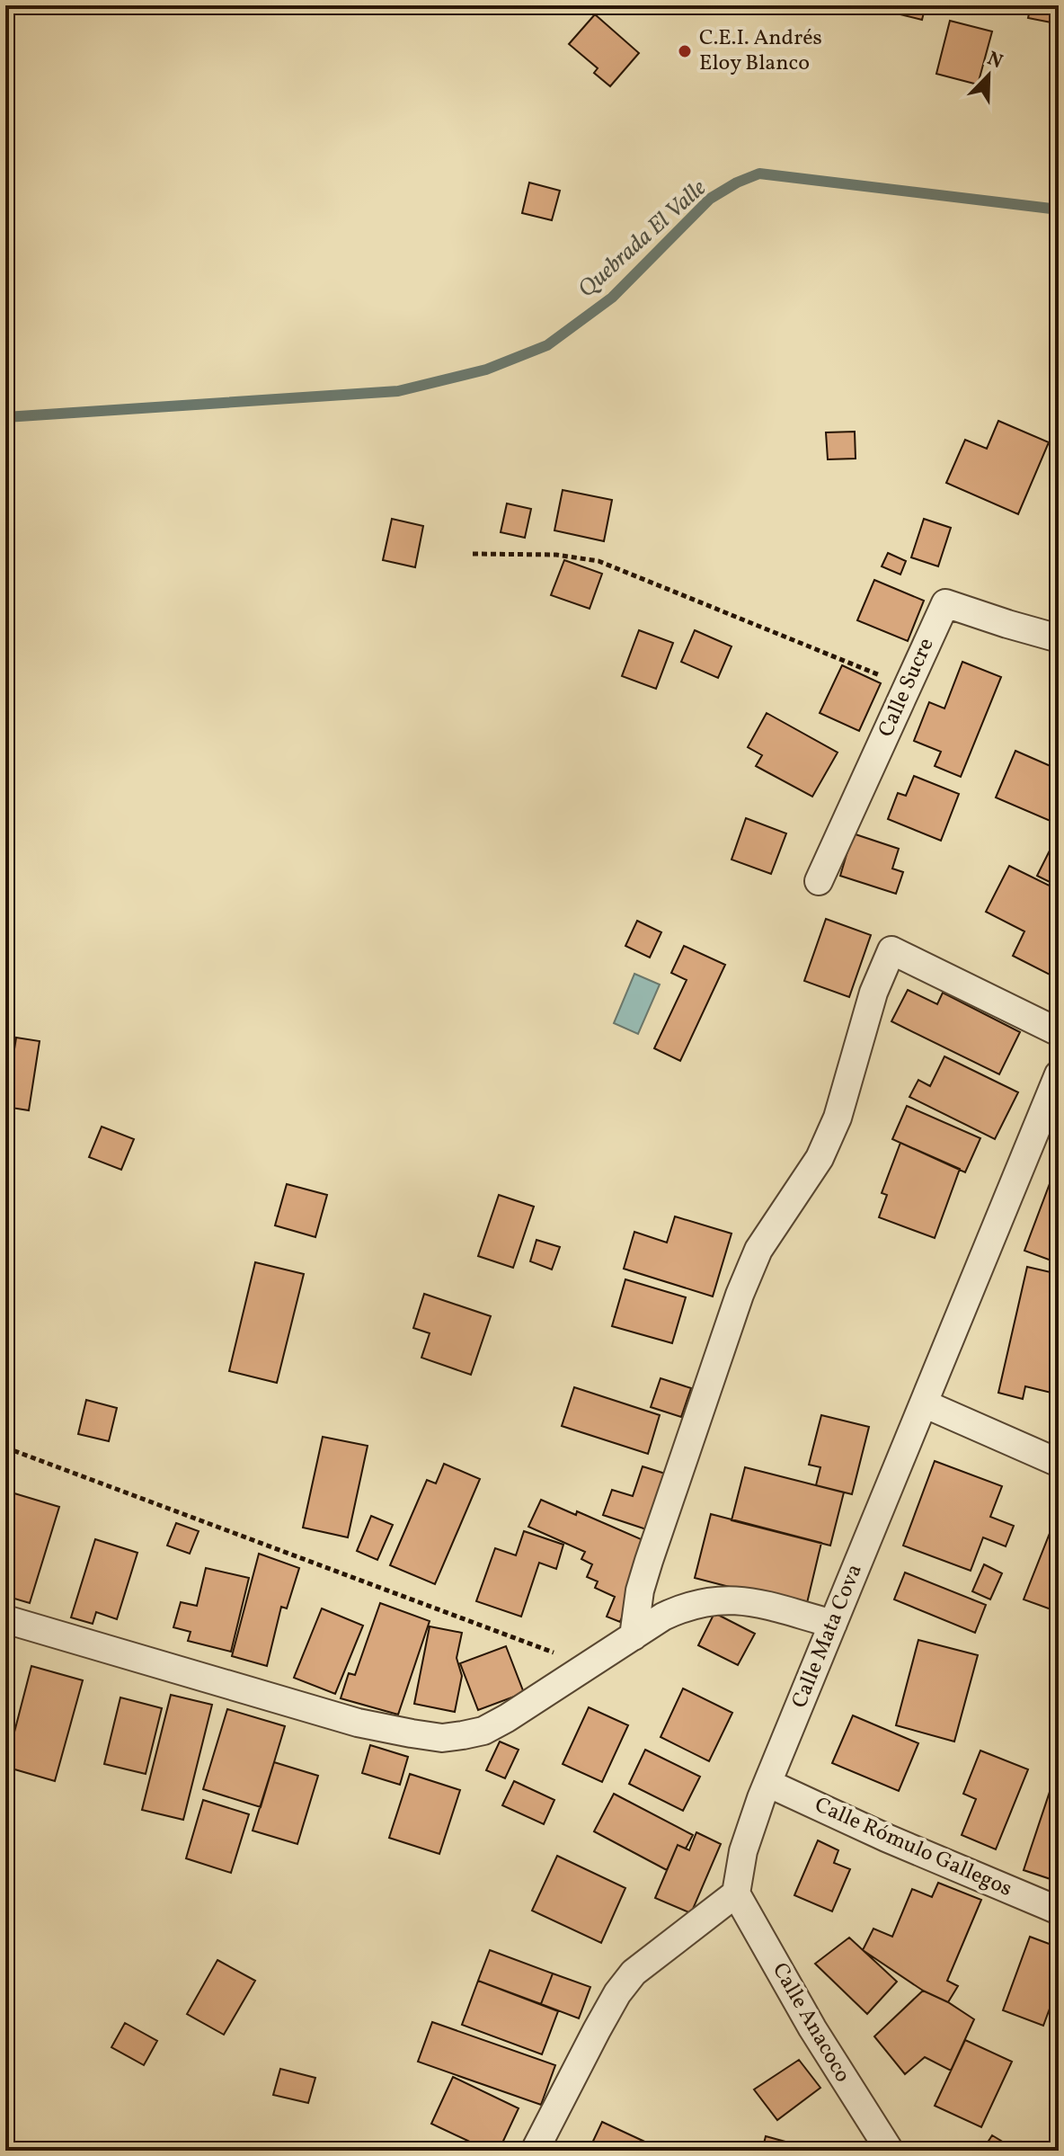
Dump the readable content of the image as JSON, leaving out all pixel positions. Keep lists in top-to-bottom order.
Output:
{
  "streets": {
    "street": [
      "Calle Sucre",
      "Calle Mata Cova",
      "Calle Rómulo Gallegos",
      "Calle Anacoco"
    ]
  },
  "crossings": [
    ["Calle Mata Cova", "Calle Rómulo Gallegos"],
    ["Calle Mata Cova", "Calle Anacoco"]
  ],
  "water": ["Quebrada El Valle"],
  "places": ["C.E.I. Andrés Eloy Blanco"],
  "north": "top right"
}
